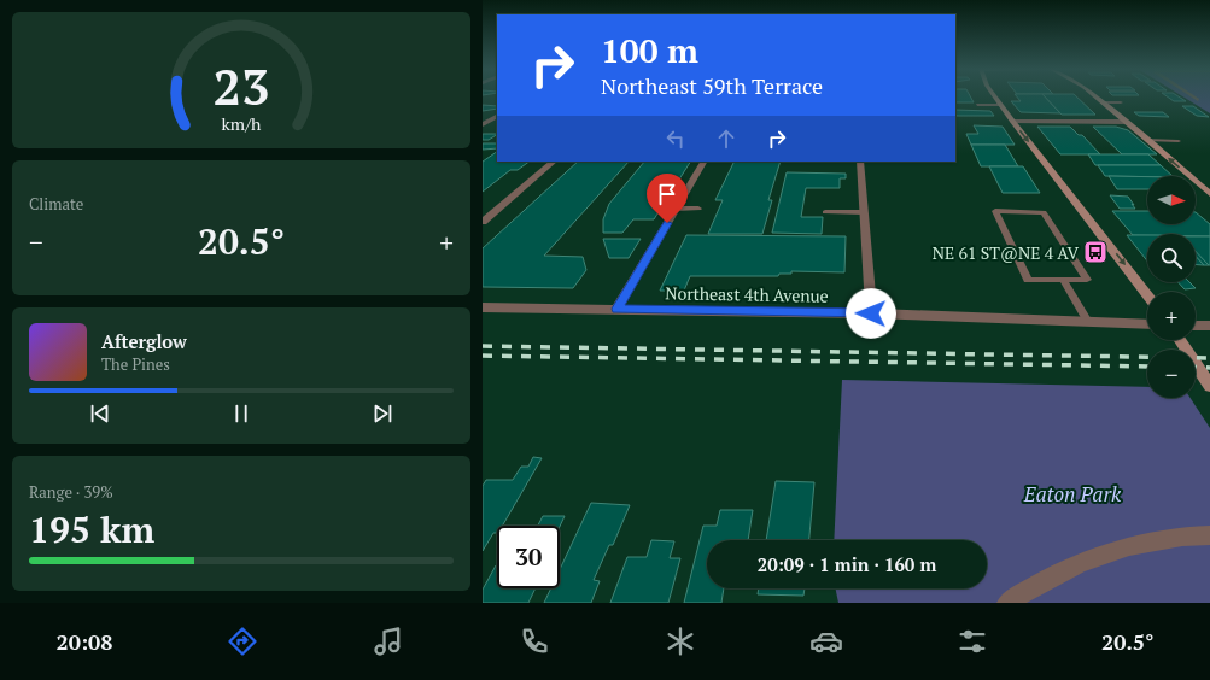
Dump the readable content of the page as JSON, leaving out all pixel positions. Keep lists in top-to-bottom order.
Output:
{
  "streets": {
    "street": ["Northeast 4th Avenue"]
  },
  "parks": ["Eaton Park"],
  "places": {
    "bus stop": ["NE 61 ST@NE 4 AV"]
  },
  "north": "right",
  "page": {
    "turn": ["100 m", "Northeast 59th Terrace"],
    "tile": [
      "Climate",
      ["Range · 39%", "195 km"]
    ],
    "map_buttons": ["+", "−"],
    "heat": ["−", "20.5°", "+"],
    "song": ["Afterglow", "The Pines"],
    "limit": "30",
    "trip": "20:09 · 1 min · 160 m",
    "tabs": ["20:08", "20.5°"],
    "gauge": ["23", "km/h"]
  }
}
